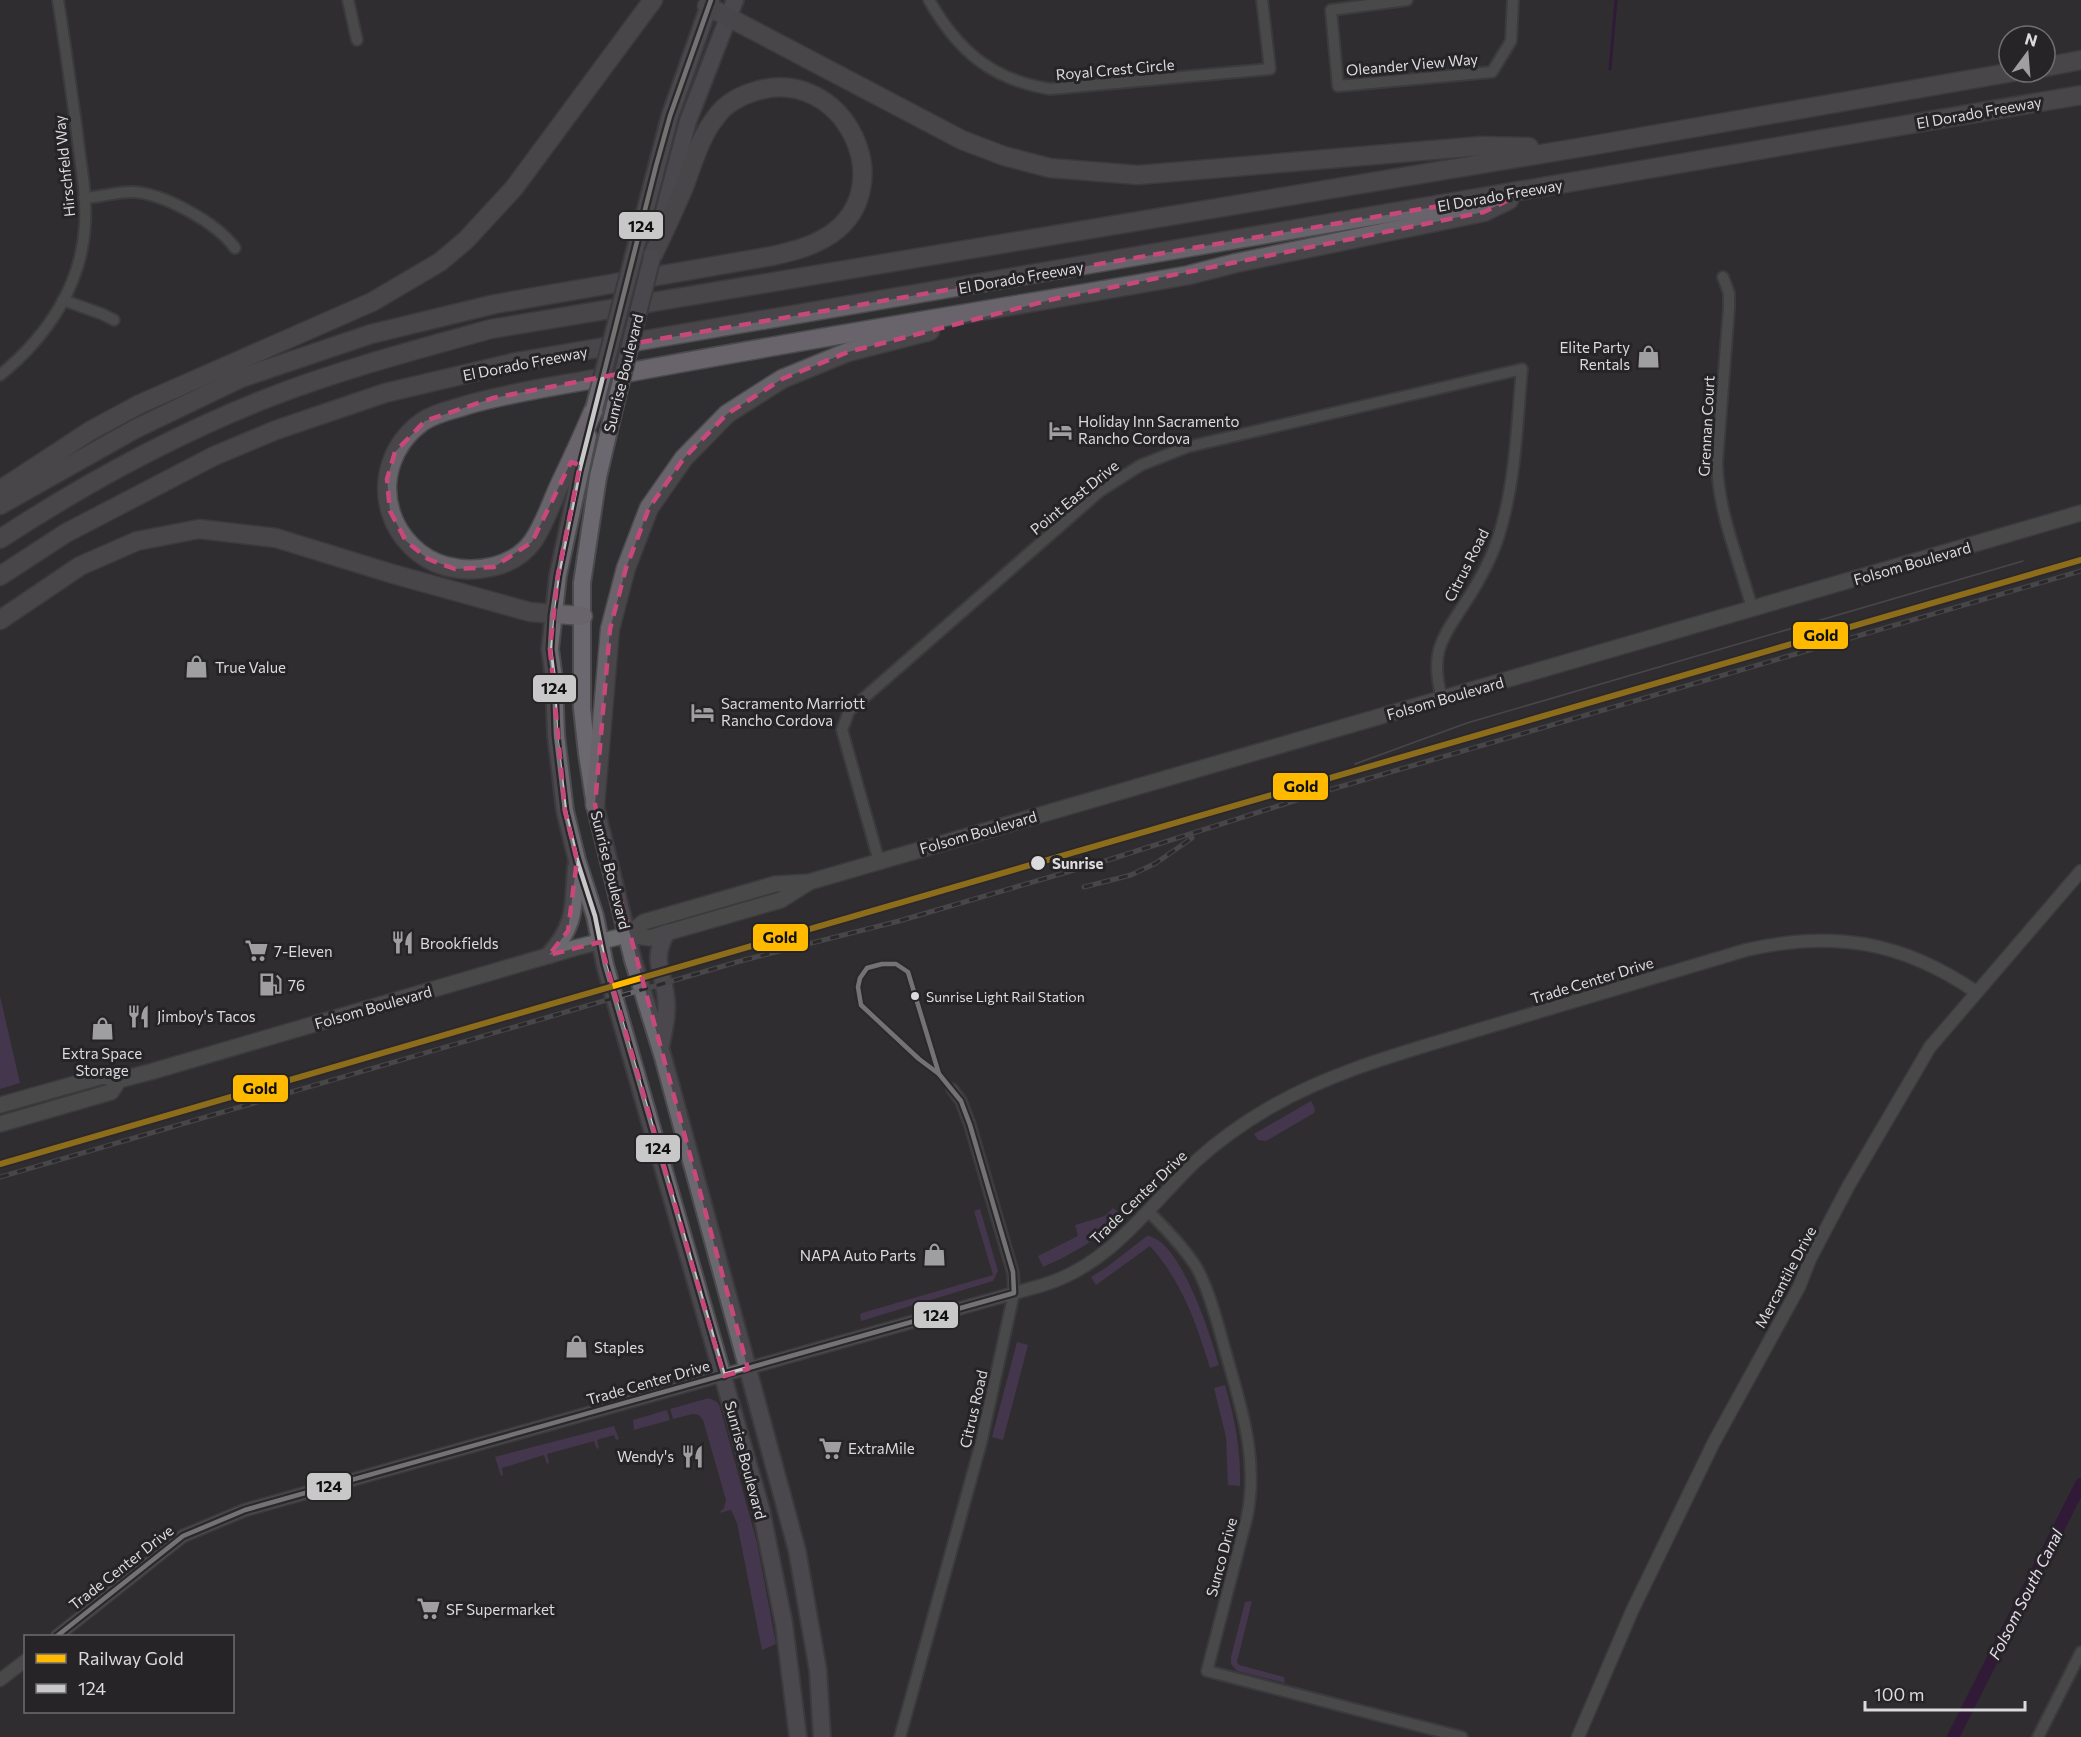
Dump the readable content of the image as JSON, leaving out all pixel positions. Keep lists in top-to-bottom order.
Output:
{
  "streets": {
    "highway": ["El Dorado Freeway"],
    "main road": ["Sunrise Boulevard", "Folsom Boulevard"],
    "street": [
      "Oleander View Way",
      "Royal Crest Circle",
      "Hirschfeld Way",
      "Grennan Court",
      "Point East Drive",
      "Citrus Road",
      "Trade Center Drive",
      "Mercantile Drive",
      "Sunco Drive"
    ]
  },
  "crossings": [
    ["Sunrise Boulevard", "Folsom Boulevard"],
    ["Sunrise Boulevard", "Trade Center Drive"],
    ["Grennan Court", "Folsom Boulevard"],
    ["Point East Drive", "Folsom Boulevard"],
    ["Point East Drive", "Citrus Road"],
    ["Folsom Boulevard", "Citrus Road"],
    ["Citrus Road", "Trade Center Drive"],
    ["Trade Center Drive", "Mercantile Drive"],
    ["Trade Center Drive", "Sunco Drive"]
  ],
  "water": ["Folsom South Canal"],
  "places": {
    "shop": [
      "Elite Party Rentals",
      "True Value",
      "Extra Space Storage",
      "NAPA Auto Parts",
      "Staples"
    ],
    "hotel": ["Holiday Inn Sacramento Rancho Cordova", "Sacramento Marriott Rancho Cordova"],
    "other": ["Sunrise", "Sunrise Light Rail Station"],
    "restaurant": ["Brookfields", "Jimboy's Tacos", "Wendy's"],
    "supermarket": ["7-Eleven", "ExtraMile", "SF Supermarket"],
    "fuel station": ["76"]
  },
  "lines": ["transit line 124", "rail line Gold"],
  "legend": ["Railway Gold", "124"],
  "scale_bar": "100 m",
  "north": "top"
}
